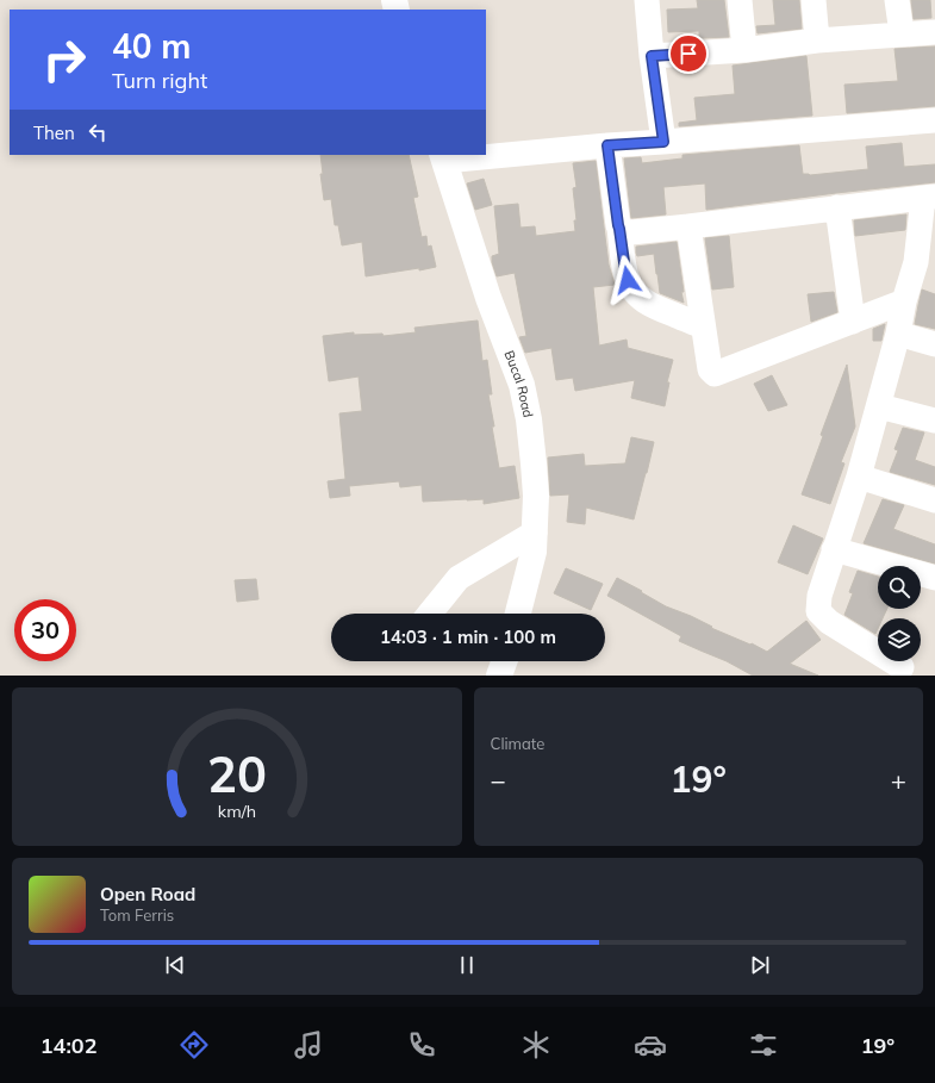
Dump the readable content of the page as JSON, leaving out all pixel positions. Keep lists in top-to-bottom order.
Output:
{
  "streets": {
    "street": ["Bucal Road"]
  },
  "page": {
    "turn": ["40 m", "Turn right"],
    "then": "Then",
    "limit": "30",
    "trip": "14:03 · 1 min · 100 m",
    "tile": "Climate",
    "heat": ["−", "19°", "+"],
    "song": ["Open Road", "Tom Ferris"],
    "tabs": ["14:02", "19°"],
    "gauge": ["20", "km/h"]
  }
}
